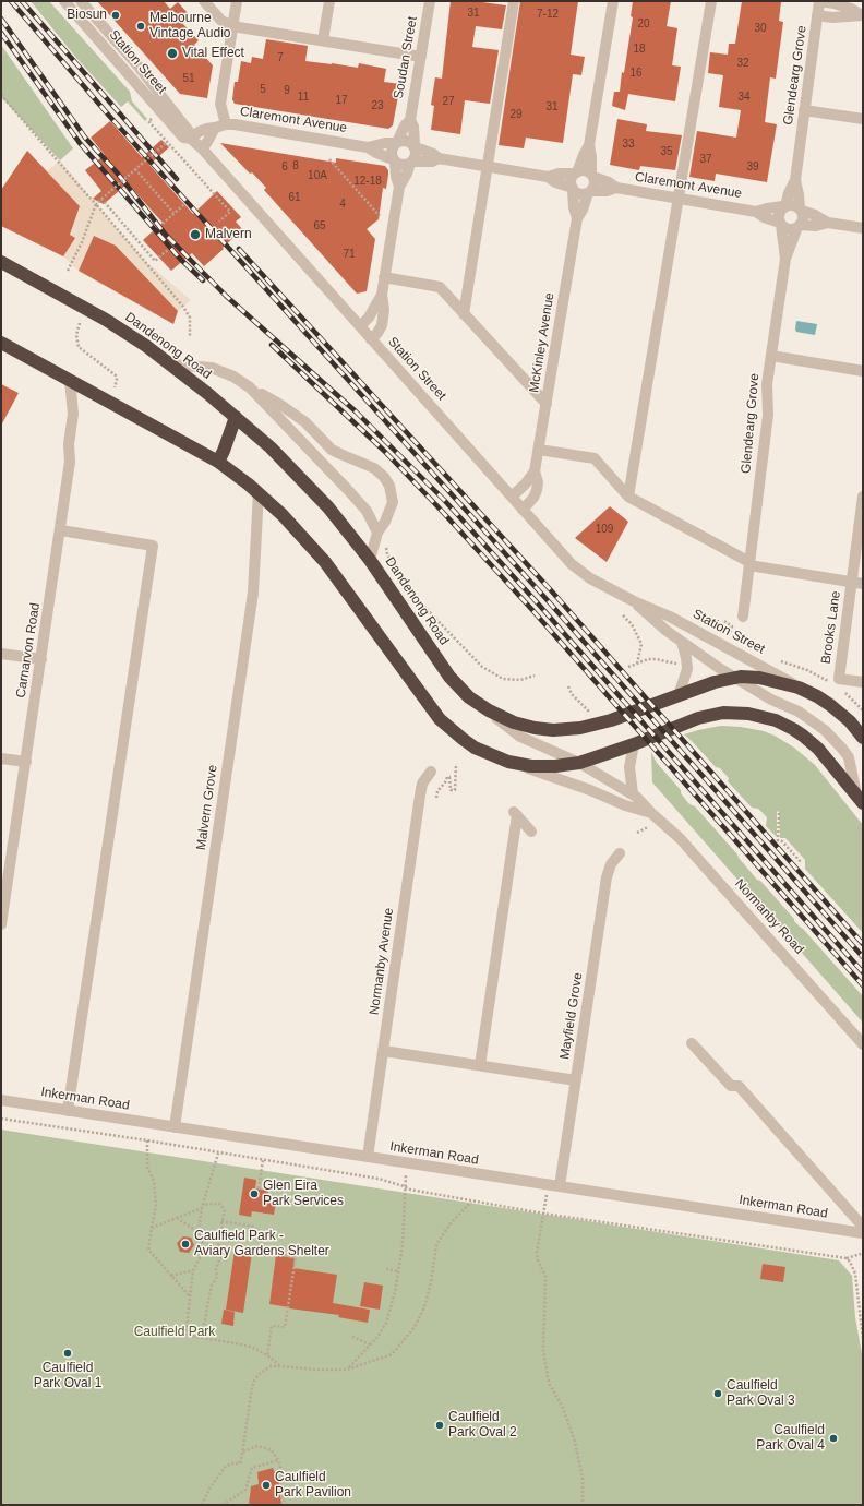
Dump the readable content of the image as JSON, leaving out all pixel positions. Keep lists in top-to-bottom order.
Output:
{
  "streets": {
    "highway": ["Dandenong Road"],
    "street": [
      "Soudan Street",
      "Station Street",
      "Glendearg Grove",
      "Claremont Avenue",
      "McKinley Avenue",
      "Brooks Lane",
      "Carnarvon Road",
      "Malvern Grove",
      "Normanby Road",
      "Normanby Avenue",
      "Mayfield Grove",
      "Inkerman Road"
    ]
  },
  "crossings": [
    ["Soudan Street", "Claremont Avenue"],
    ["Station Street", "Claremont Avenue"],
    ["Station Street", "McKinley Avenue"],
    ["Station Street", "Dandenong Road"],
    ["Glendearg Grove", "Claremont Avenue"],
    ["Claremont Avenue", "McKinley Avenue"],
    ["Dandenong Road", "Normanby Road"],
    ["Malvern Grove", "Inkerman Road"],
    ["Normanby Avenue", "Inkerman Road"],
    ["Mayfield Grove", "Inkerman Road"]
  ],
  "parks": ["Caulfield Park"],
  "places": [
    "Biosun",
    "Melbourne Vintage Audio",
    "Vital Effect",
    "Malvern",
    "Glen Eira Park Services",
    "Caulfield Park - Aviary Gardens Shelter",
    "Caulfield Park Oval 1",
    "Caulfield Park Oval 3",
    "Caulfield Park Oval 2",
    "Caulfield Park Oval 4",
    "Caulfield Park Pavilion"
  ],
  "house_numbers": [
    "31",
    "7-12",
    "20",
    "30",
    "18",
    "7",
    "32",
    "16",
    "51",
    "5",
    "9",
    "11",
    "34",
    "17",
    "27",
    "23",
    "31",
    "29",
    "33",
    "35",
    "37",
    "8",
    "6",
    "39",
    "10A",
    "12-18",
    "61",
    "4",
    "65",
    "71",
    "109"
  ]
}
